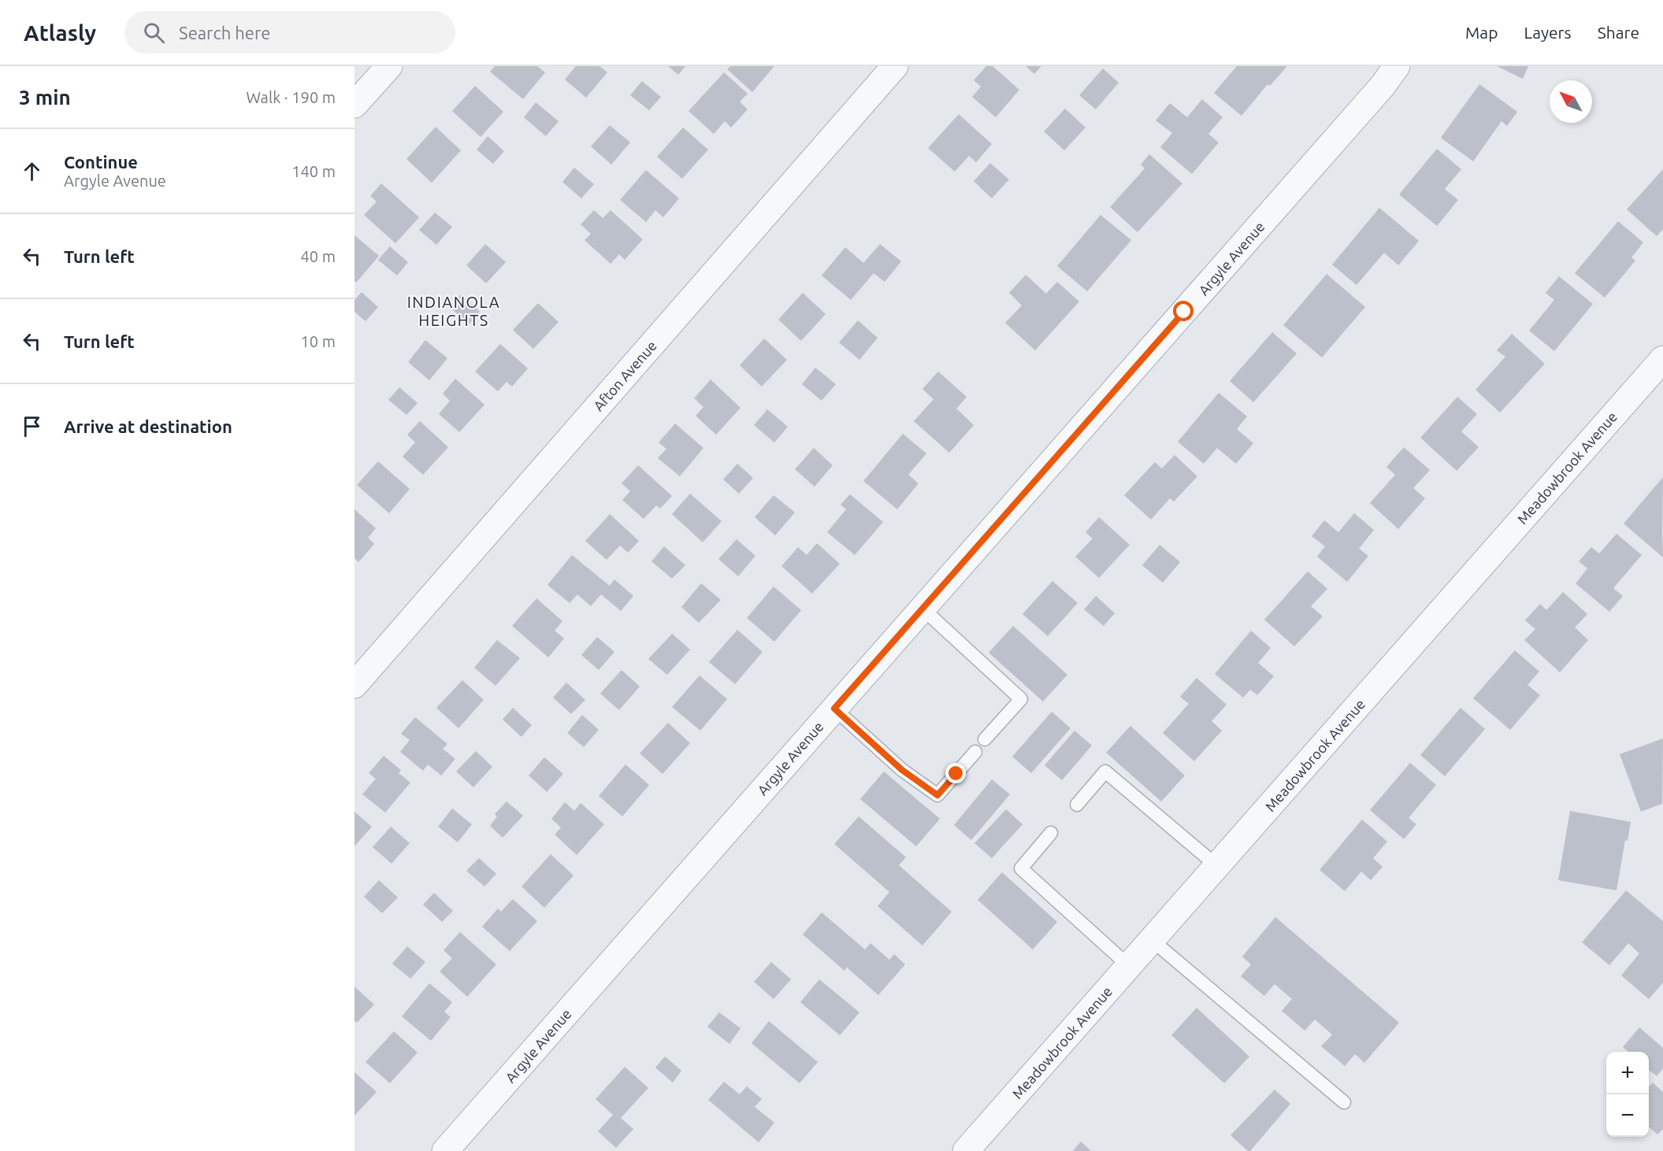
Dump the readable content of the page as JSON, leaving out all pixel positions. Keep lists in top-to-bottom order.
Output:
{
  "streets": {
    "street": ["Argyle Avenue", "Afton Avenue", "Meadowbrook Avenue"]
  },
  "districts": ["INDIANOLA HEIGHTS"],
  "north": "top left",
  "page": {
    "header": "Atlasly",
    "search": "Search here",
    "nav": ["Map", "Layers", "Share"],
    "heading": ["3 min", "Walk · 190 m"],
    "list": [
      ["Continue", "Argyle Avenue", "140 m"],
      ["Turn left", "40 m"],
      ["Turn left", "10 m"],
      "Arrive at destination"
    ],
    "map_buttons": ["+", "−"]
  }
}
